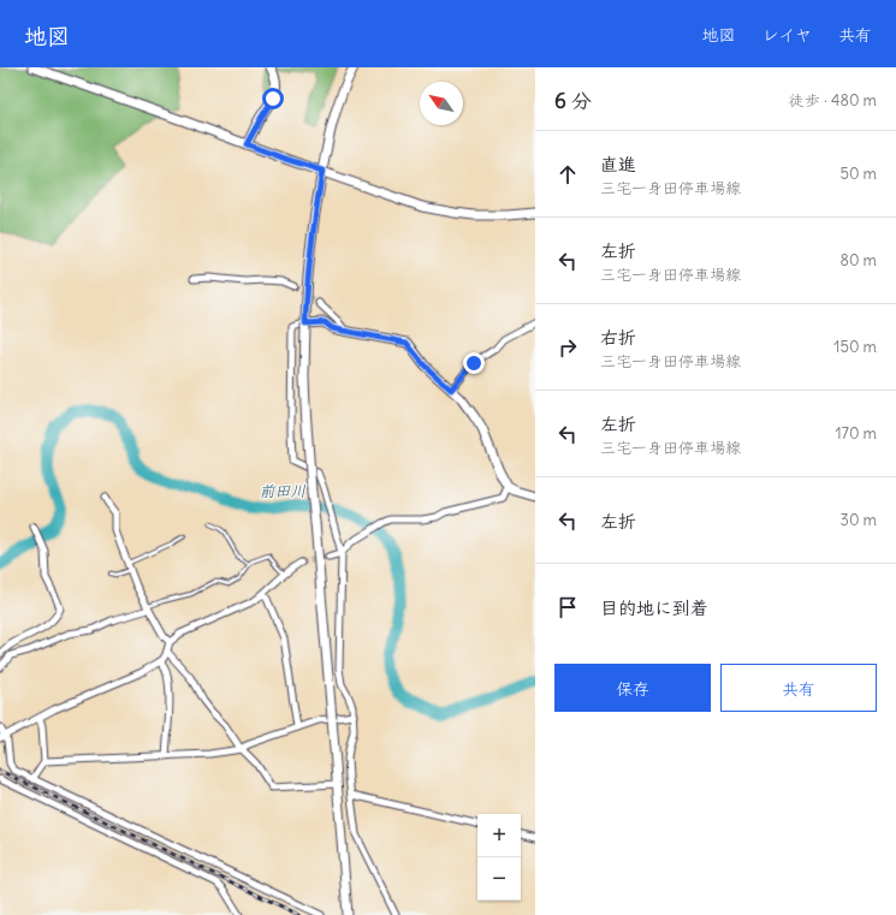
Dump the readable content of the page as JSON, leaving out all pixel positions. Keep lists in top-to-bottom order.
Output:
{
  "water": ["前田川"],
  "north": "top left",
  "page": {
    "header": "地図",
    "nav": ["地図", "レイヤ", "共有"],
    "heading": ["6 分", "徒歩 · 480 m"],
    "list": [
      ["直進", "三宅一身田停車場線", "50 m"],
      ["左折", "三宅一身田停車場線", "80 m"],
      ["右折", "三宅一身田停車場線", "150 m"],
      ["左折", "三宅一身田停車場線", "170 m"],
      ["左折", "30 m"],
      "目的地に到着"
    ],
    "buttons": ["保存", "共有"],
    "map_buttons": ["+", "−"]
  }
}
